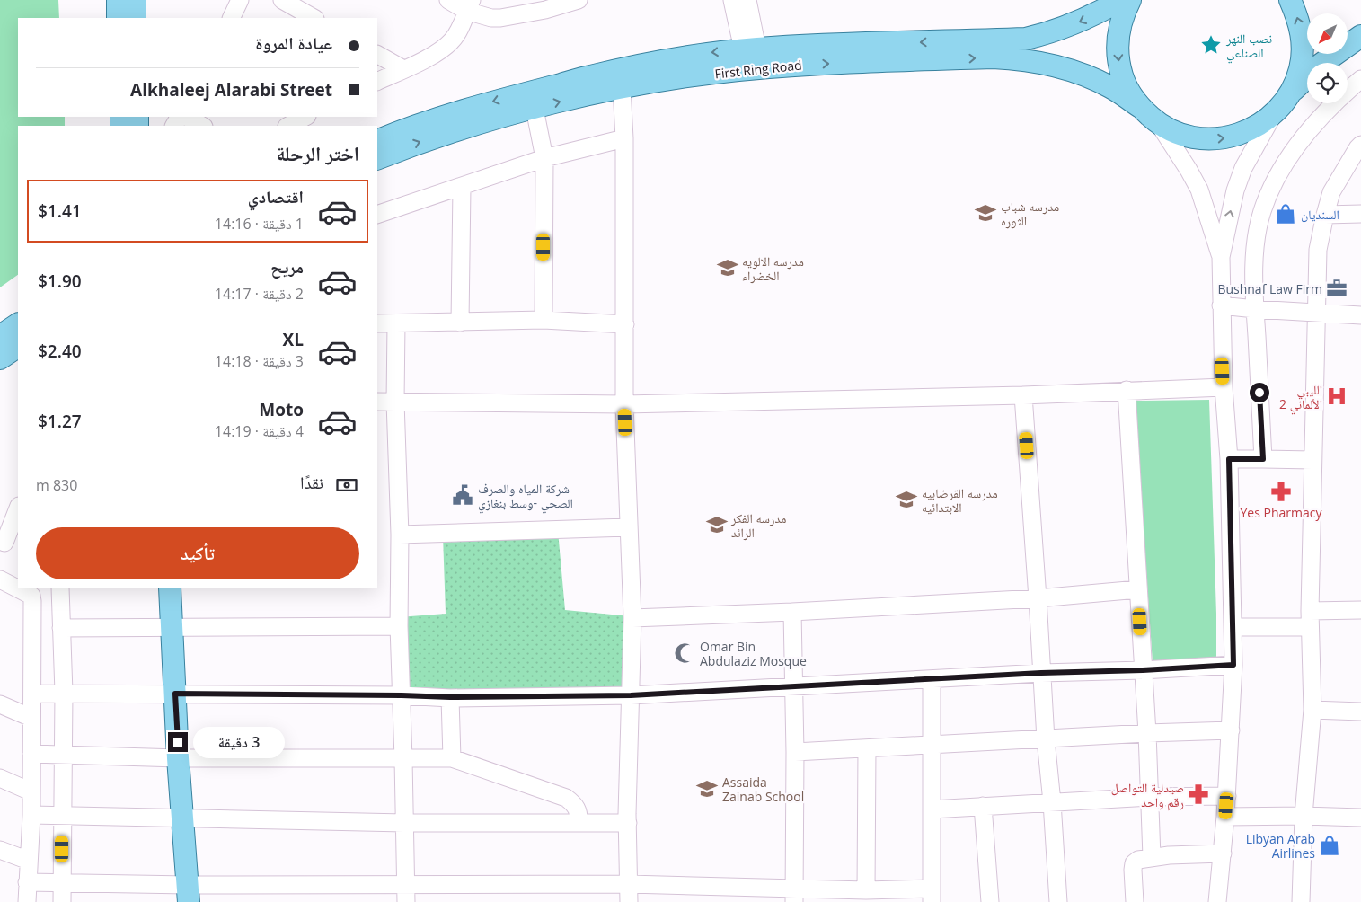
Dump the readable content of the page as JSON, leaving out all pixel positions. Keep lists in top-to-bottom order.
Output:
{
  "streets": {
    "main road": ["First Ring Road"]
  },
  "places": {
    "place": ["نصب النهر الصناعي"],
    "school or university": [
      "مدرسه شباب الثوره",
      "مدرسه الالويه الخضراء",
      "مدرسه القرضابيه الابتدائيه",
      "مدرسه الفكر الرائد",
      "Assaida Zainab School"
    ],
    "shop": ["السنديان", "Libyan Arab Airlines"],
    "office": ["Bushnaf Law Firm"],
    "hospital": ["الليبي الألماني 2"],
    "pharmacy": ["Yes Pharmacy", "صيدلية التواصل رقم واحد"],
    "public building": ["شركة المياه والصرف الصحي -وسط بنغازي"],
    "mosque": ["Omar Bin Abdulaziz Mosque"]
  },
  "north": "bottom left",
  "page": {
    "banner": ["عيادة المروة", "Alkhaleej Alarabi Street"],
    "heading": "اختر الرحلة",
    "list": [
      {
        "name": "اقتصادي",
        "note": "1 دقيقة · 14:16",
        "value": "$1.41"
      },
      {
        "name": "مريح",
        "note": "2 دقيقة · 14:17",
        "value": "$1.90"
      },
      {
        "name": "XL",
        "note": "3 دقيقة · 14:18",
        "value": "$2.40"
      },
      {
        "name": "Moto",
        "note": "4 دقيقة · 14:19",
        "value": "$1.27"
      }
    ],
    "pay": ["نقدًا", "830 m"],
    "buttons": "تأكيد",
    "bubble": "3 دقيقة"
  }
}
